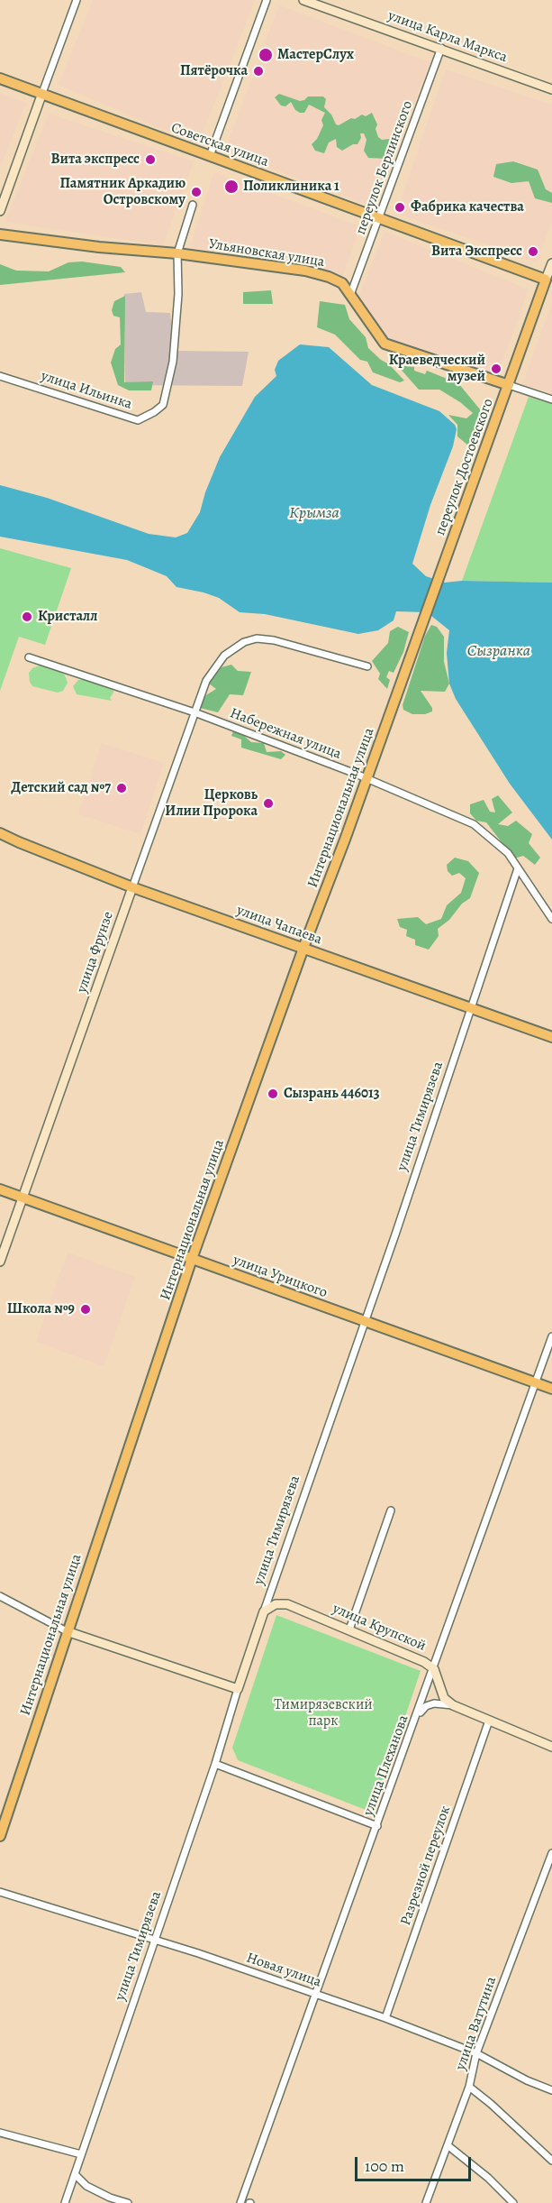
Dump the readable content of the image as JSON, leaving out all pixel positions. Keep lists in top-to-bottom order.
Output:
{
  "streets": {
    "main road": [
      "Советская улица",
      "Ульяновская улица",
      "переулок Достоевского",
      "Интернациональная улица",
      "улица Чапаева",
      "улица Урицкого"
    ],
    "street": [
      "улица Карла Маркса",
      "переулок Берлинского",
      "улица Ильинка",
      "Набережная улица",
      "улица Фрунзе",
      "улица Тимирязева",
      "улица Крупской",
      "улица Плеханова",
      "Разрезной переулок",
      "Новая улица",
      "улица Ватутина"
    ]
  },
  "crossings": [
    ["улица Карла Маркса", "переулок Берлинского"],
    ["Советская улица", "переулок Берлинского"],
    ["Советская улица", "переулок Достоевского"],
    ["переулок Берлинского", "Ульяновская улица"],
    ["Ульяновская улица", "улица Ильинка"],
    ["Ульяновская улица", "переулок Достоевского"],
    ["переулок Достоевского", "Интернациональная улица"],
    ["Набережная улица", "Интернациональная улица"],
    ["Набережная улица", "улица Фрунзе"],
    ["Набережная улица", "улица Тимирязева"],
    ["Интернациональная улица", "улица Чапаева"],
    ["Интернациональная улица", "улица Урицкого"],
    ["улица Чапаева", "улица Фрунзе"],
    ["улица Чапаева", "улица Тимирязева"],
    ["улица Фрунзе", "улица Урицкого"],
    ["улица Тимирязева", "улица Урицкого"],
    ["улица Тимирязева", "улица Крупской"],
    ["улица Тимирязева", "Новая улица"],
    ["улица Урицкого", "улица Плеханова"],
    ["улица Крупской", "улица Плеханова"],
    ["улица Плеханова", "Новая улица"],
    ["Разрезной переулок", "Новая улица"],
    ["Новая улица", "улица Ватутина"]
  ],
  "water": ["Крымза", "Сызранка"],
  "parks": ["Тимирязевский парк"],
  "places": [
    "МастерСлух",
    "Пятёрочка",
    "Вита экспресс",
    "Поликлиника 1",
    "Памятник Аркадию Островскому",
    "Фабрика качества",
    "Вита Экспресс",
    "Краеведческий музей",
    "Кристалл",
    "Детский сад №7",
    "Церковь Илии Пророка",
    "Сызрань 446013",
    "Школа №9"
  ],
  "scale_bar": "100 m"
}
